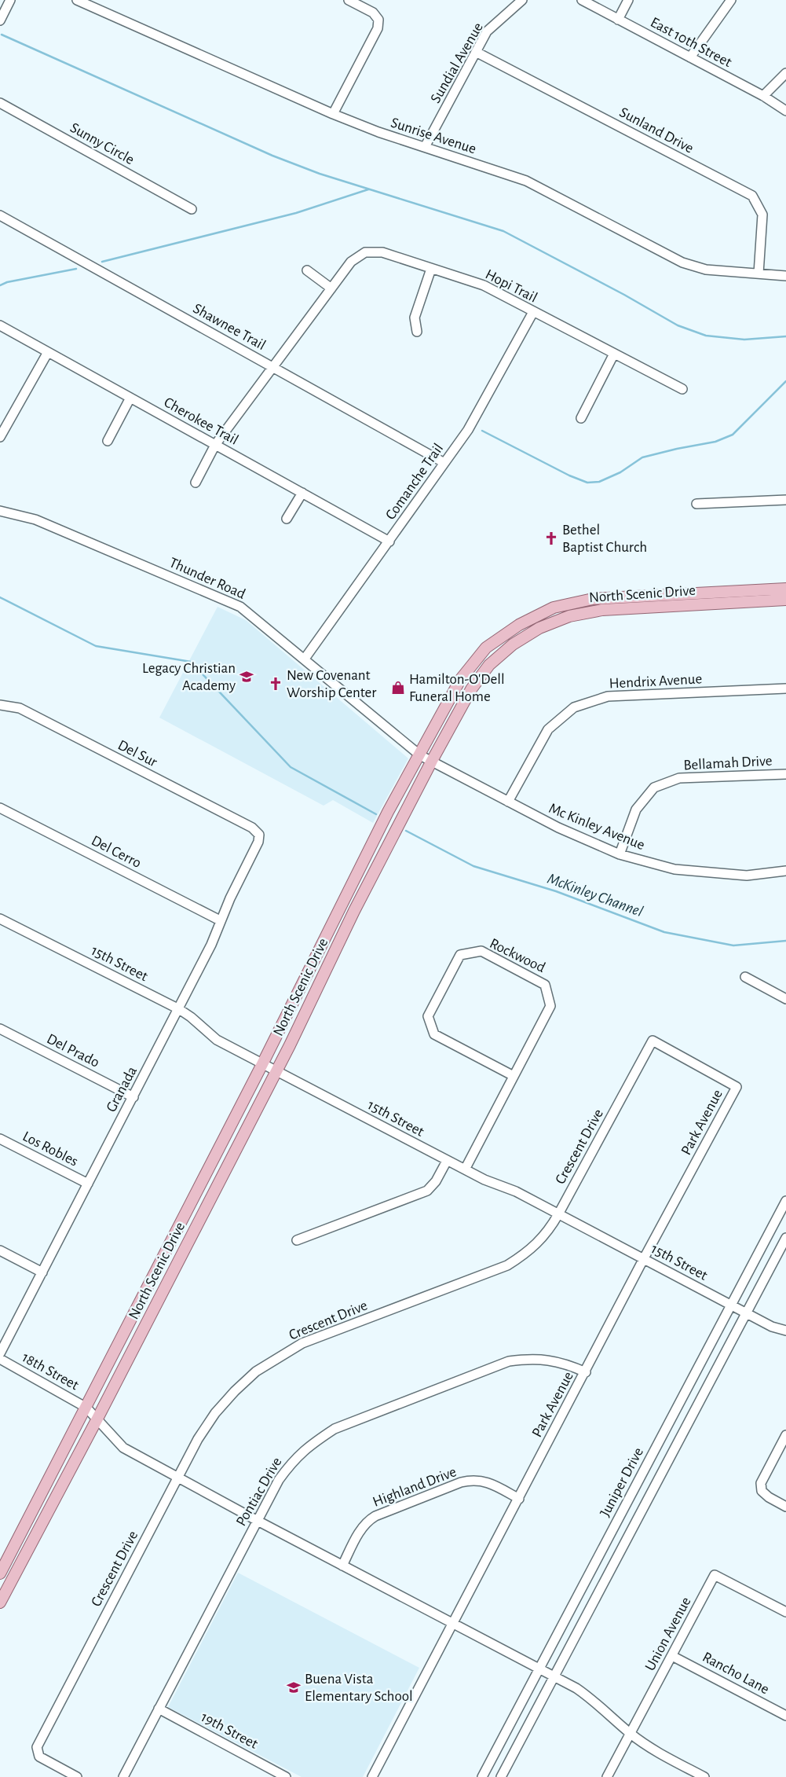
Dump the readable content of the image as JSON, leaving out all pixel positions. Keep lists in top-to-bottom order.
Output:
{
  "streets": {
    "main road": ["North Scenic Drive"],
    "street": [
      "East 10th Street",
      "Sundial Avenue",
      "Sunland Drive",
      "Sunrise Avenue",
      "Sunny Circle",
      "Hopi Trail",
      "Shawnee Trail",
      "Cherokee Trail",
      "Comanche Trail",
      "Thunder Road",
      "Hendrix Avenue",
      "Del Sur",
      "Bellamah Drive",
      "Mc Kinley Avenue",
      "Del Cerro",
      "Rockwood",
      "15th Street",
      "Del Prado",
      "Granada",
      "Park Avenue",
      "Crescent Drive",
      "Los Robles",
      "18th Street",
      "Juniper Drive",
      "Highland Drive",
      "Pontiac Drive",
      "Union Avenue",
      "Rancho Lane",
      "19th Street"
    ]
  },
  "crossings": [
    ["Sundial Avenue", "Sunland Drive"],
    ["Sundial Avenue", "Sunrise Avenue"],
    ["Sunland Drive", "Sunrise Avenue"],
    ["Hopi Trail", "Shawnee Trail"],
    ["Hopi Trail", "Cherokee Trail"],
    ["Hopi Trail", "Comanche Trail"],
    ["Shawnee Trail", "Comanche Trail"],
    ["Cherokee Trail", "Comanche Trail"],
    ["Comanche Trail", "Thunder Road"],
    ["Thunder Road", "North Scenic Drive"],
    ["Thunder Road", "Mc Kinley Avenue"],
    ["North Scenic Drive", "Mc Kinley Avenue"],
    ["North Scenic Drive", "15th Street"],
    ["North Scenic Drive", "18th Street"],
    ["Hendrix Avenue", "Mc Kinley Avenue"],
    ["Del Sur", "Granada"],
    ["Bellamah Drive", "Mc Kinley Avenue"],
    ["Del Cerro", "Granada"],
    ["Rockwood", "15th Street"],
    ["15th Street", "Granada"],
    ["15th Street", "Park Avenue"],
    ["15th Street", "Crescent Drive"],
    ["15th Street", "Juniper Drive"],
    ["Del Prado", "Granada"],
    ["Granada", "Los Robles"],
    ["Park Avenue", "Crescent Drive"],
    ["Park Avenue", "18th Street"],
    ["Park Avenue", "Highland Drive"],
    ["Park Avenue", "Pontiac Drive"],
    ["Crescent Drive", "18th Street"],
    ["18th Street", "Juniper Drive"],
    ["18th Street", "Highland Drive"],
    ["18th Street", "Pontiac Drive"],
    ["18th Street", "Union Avenue"],
    ["Pontiac Drive", "19th Street"],
    ["Union Avenue", "Rancho Lane"]
  ],
  "water": ["McKinley Channel"],
  "places": {
    "church": ["Bethel Baptist Church", "New Covenant Worship Center"],
    "school or university": ["Legacy Christian Academy", "Buena Vista Elementary School"],
    "shop": ["Hamilton-O'Dell Funeral Home"]
  }
}
